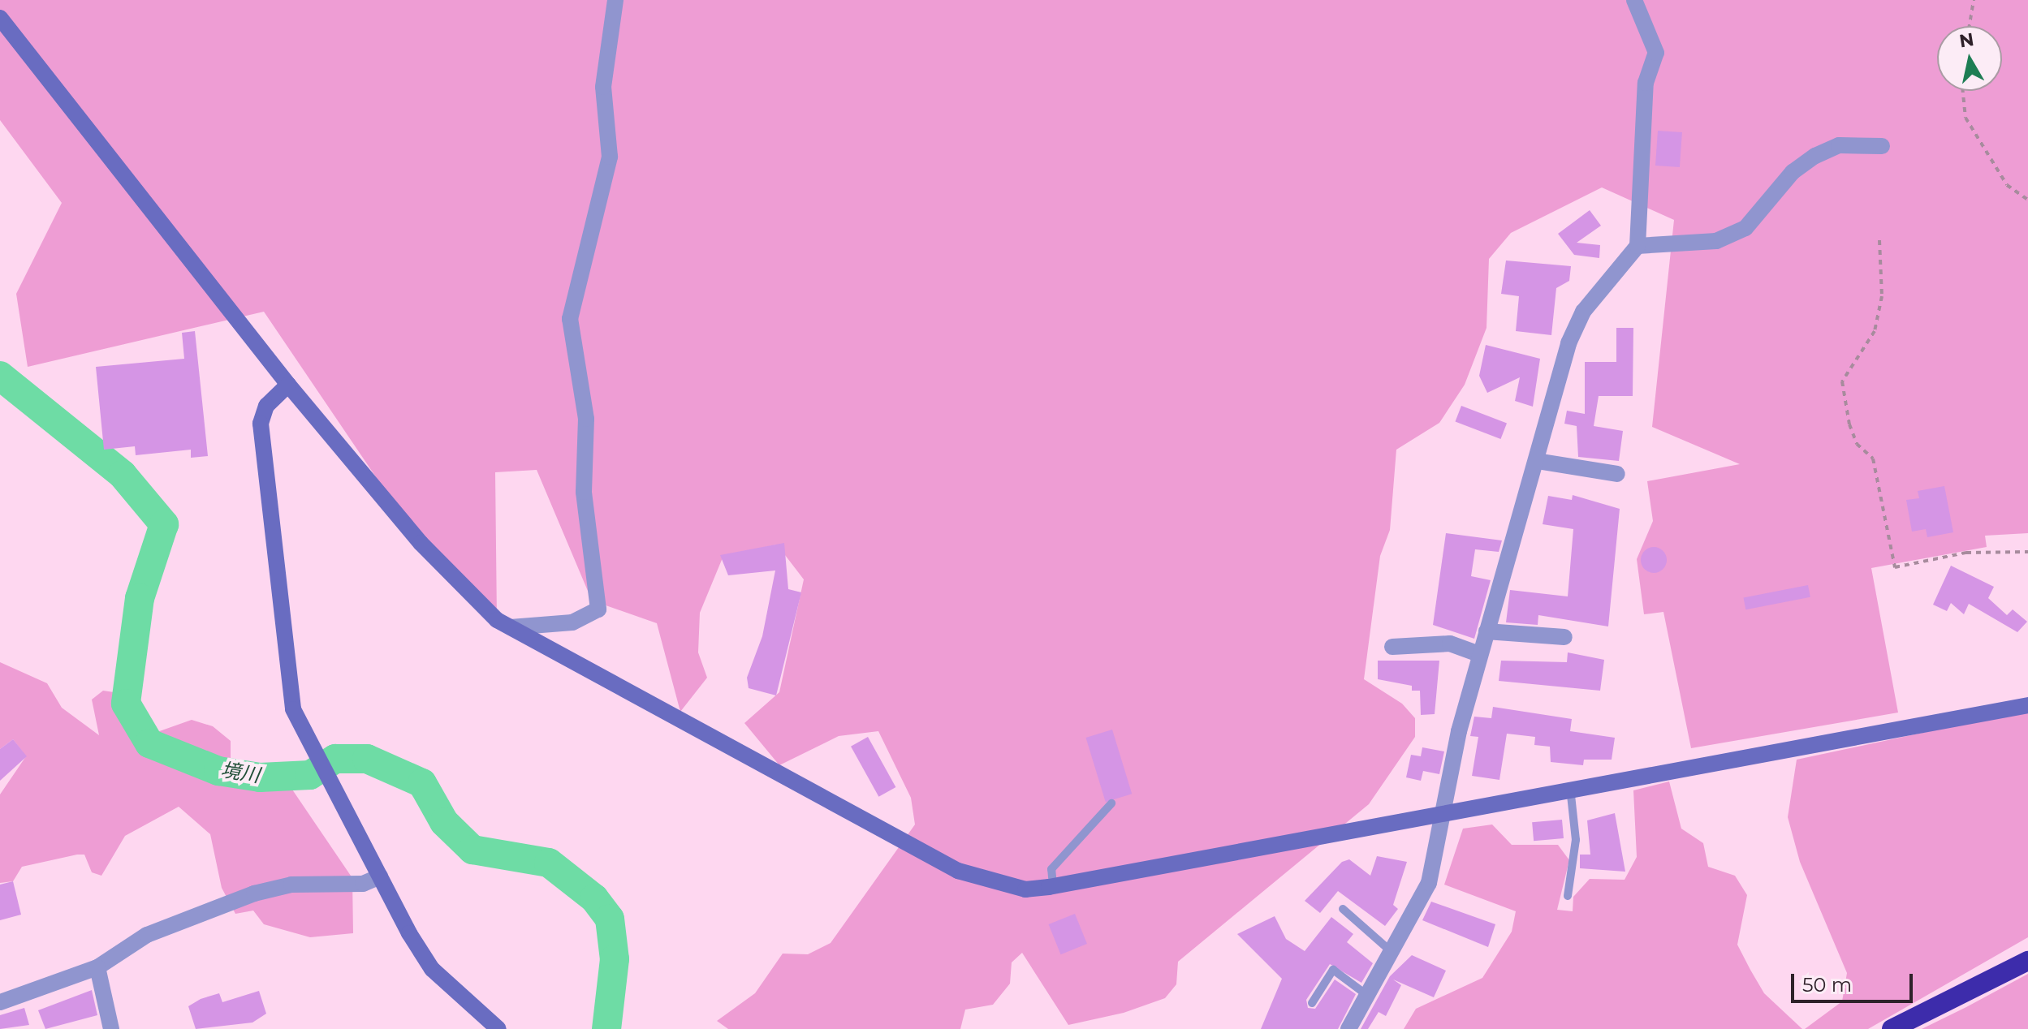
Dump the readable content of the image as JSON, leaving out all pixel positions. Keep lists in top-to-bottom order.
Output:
{
  "water": ["境川"],
  "scale_bar": "50 m",
  "north": "top"
}
